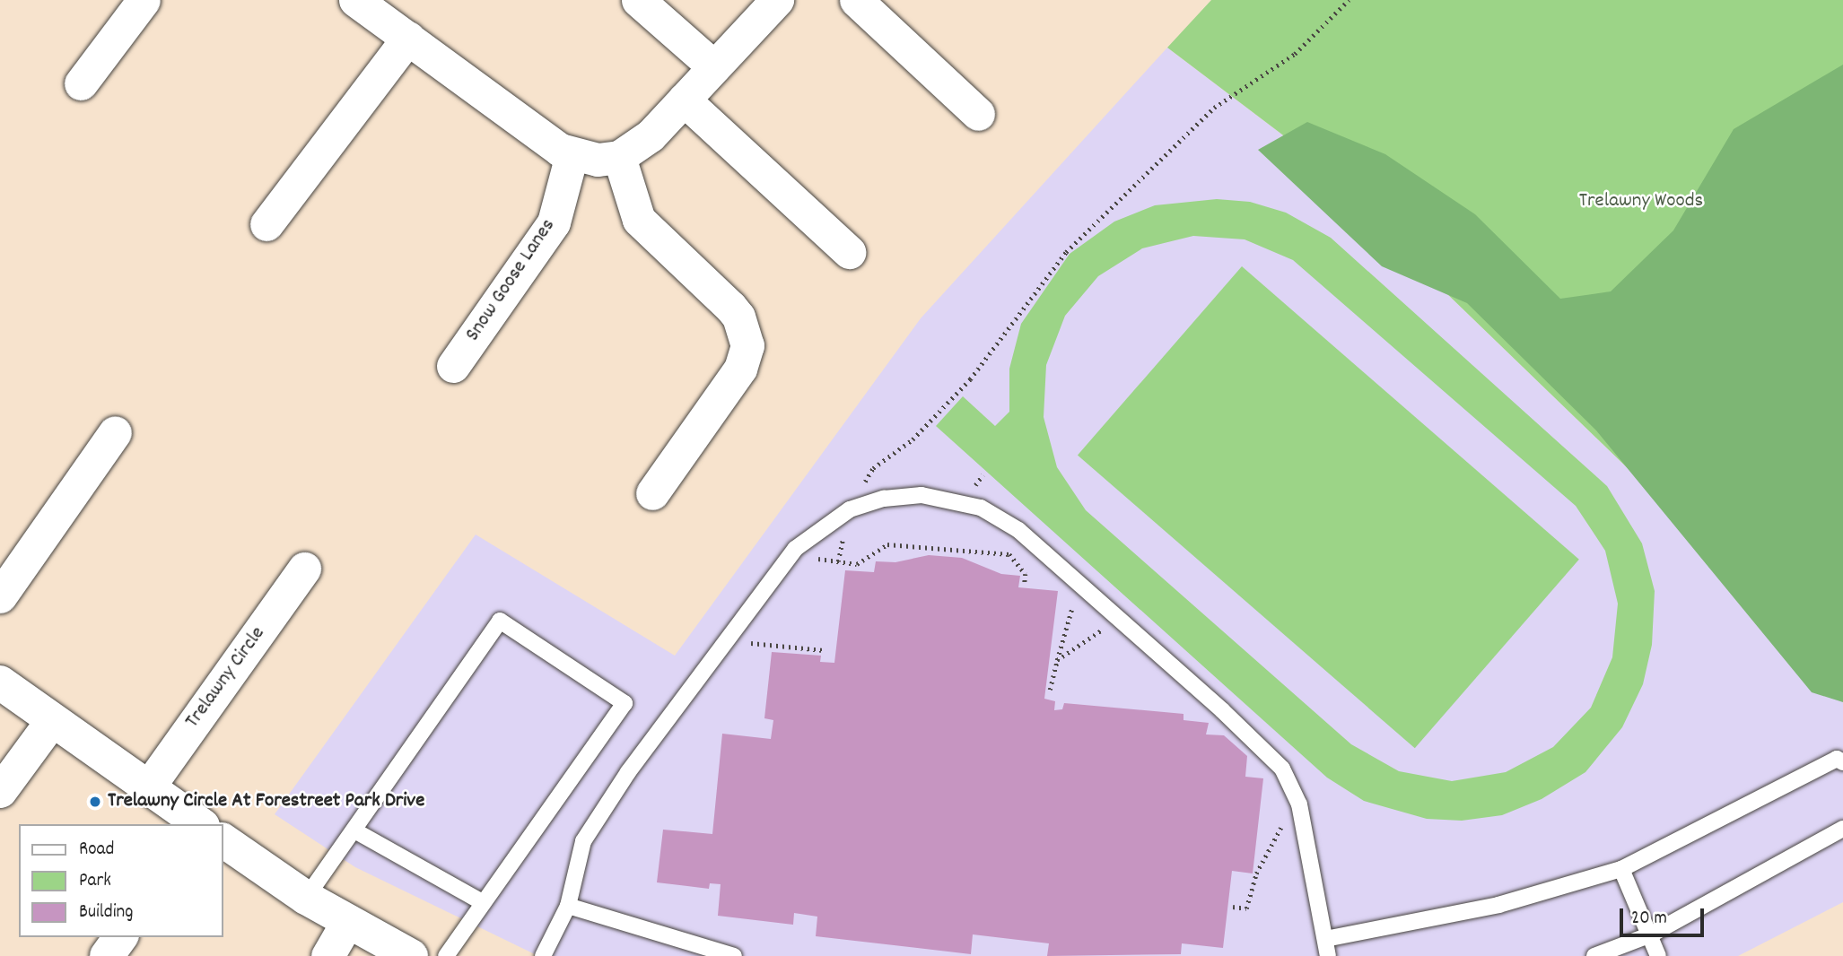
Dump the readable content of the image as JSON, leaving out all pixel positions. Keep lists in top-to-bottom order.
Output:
{
  "streets": {
    "street": ["Snow Goose Lanes", "Trelawny Circle"]
  },
  "parks": ["Trelawny Woods"],
  "places": ["Trelawny Circle At Forestreet Park Drive"],
  "legend": ["Road", "Park", "Building"],
  "scale_bar": "20 m"
}
